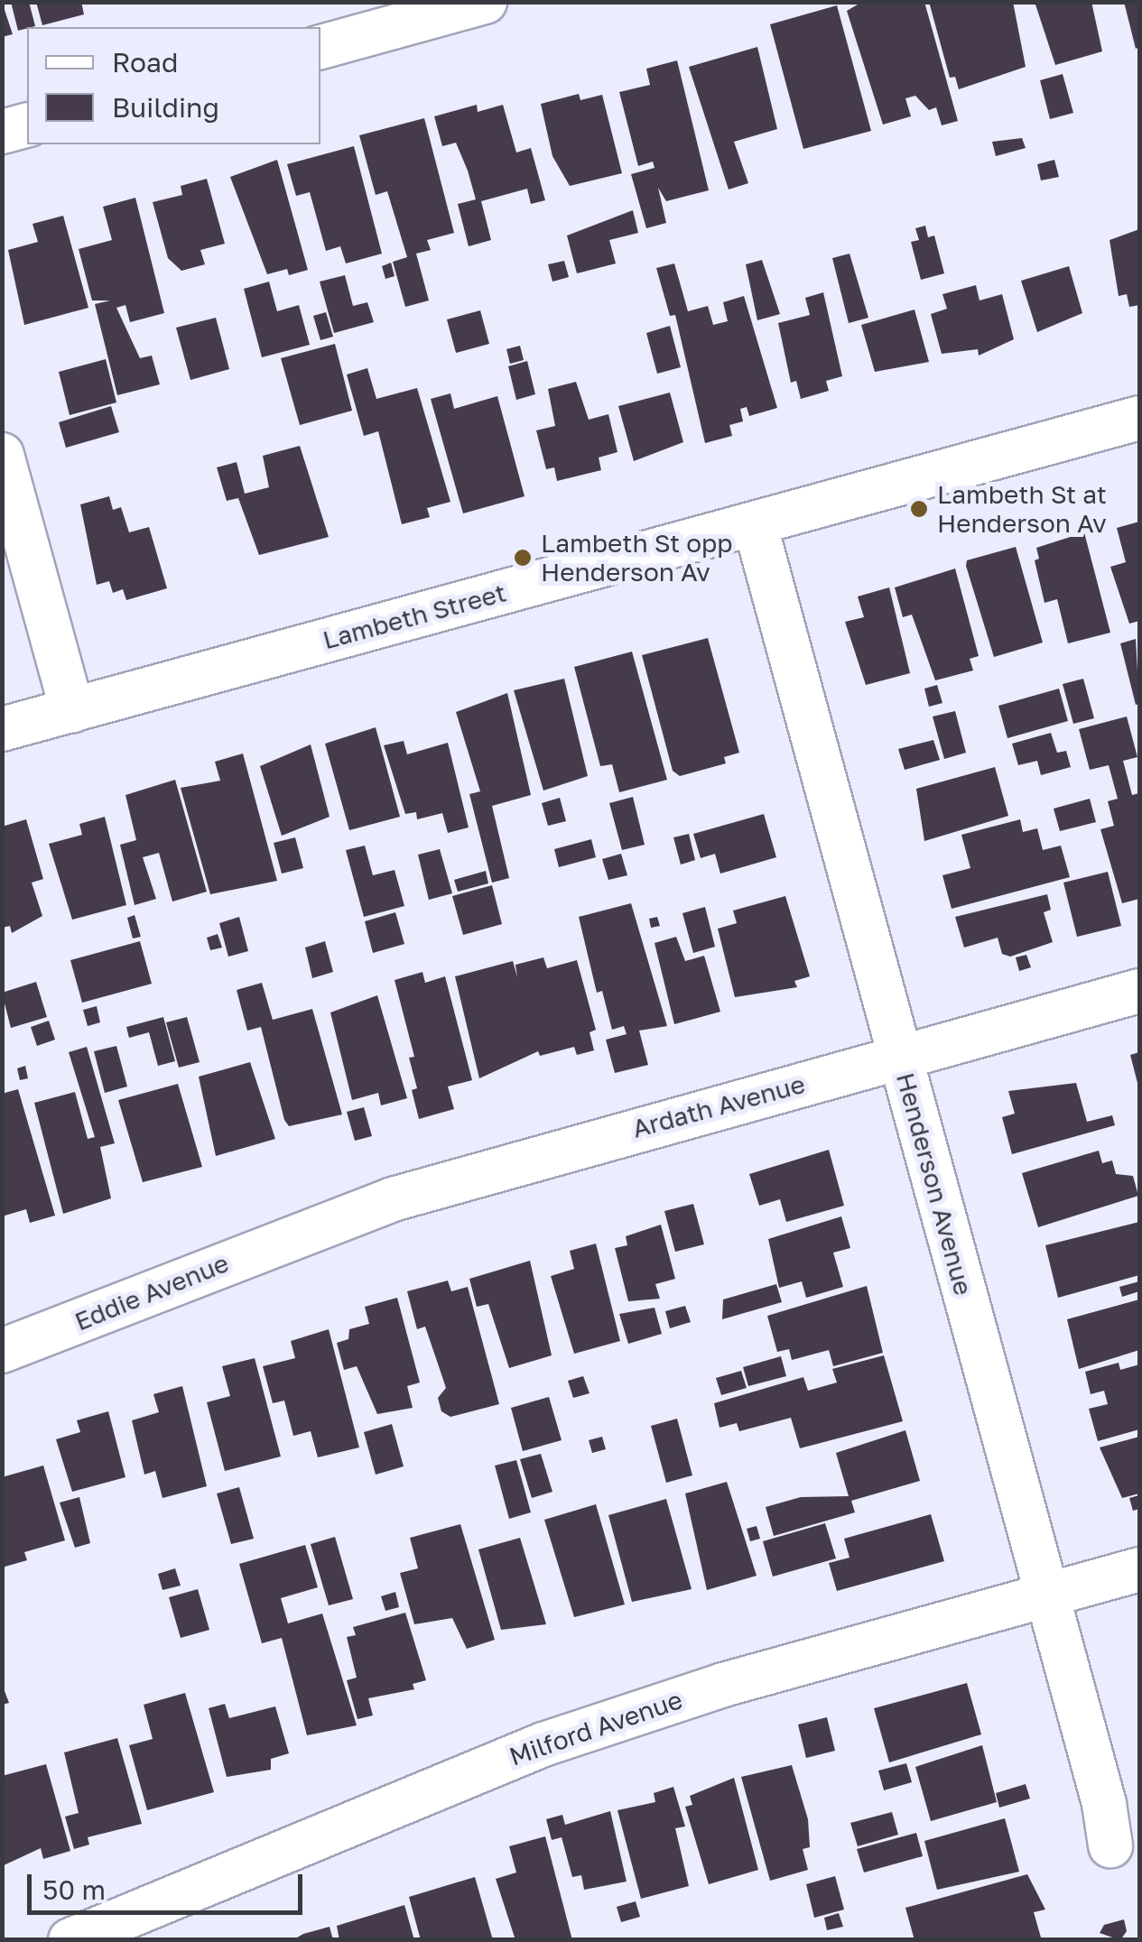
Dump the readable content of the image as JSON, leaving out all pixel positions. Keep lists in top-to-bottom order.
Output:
{
  "streets": {
    "street": [
      "Lambeth Street",
      "Ardath Avenue",
      "Henderson Avenue",
      "Eddie Avenue",
      "Milford Avenue"
    ]
  },
  "crossings": [
    ["Lambeth Street", "Henderson Avenue"],
    ["Ardath Avenue", "Henderson Avenue"],
    ["Ardath Avenue", "Eddie Avenue"],
    ["Henderson Avenue", "Milford Avenue"]
  ],
  "places": ["Lambeth St at Henderson Av", "Lambeth St opp Henderson Av"],
  "legend": ["Road", "Building"],
  "scale_bar": "50 m"
}
